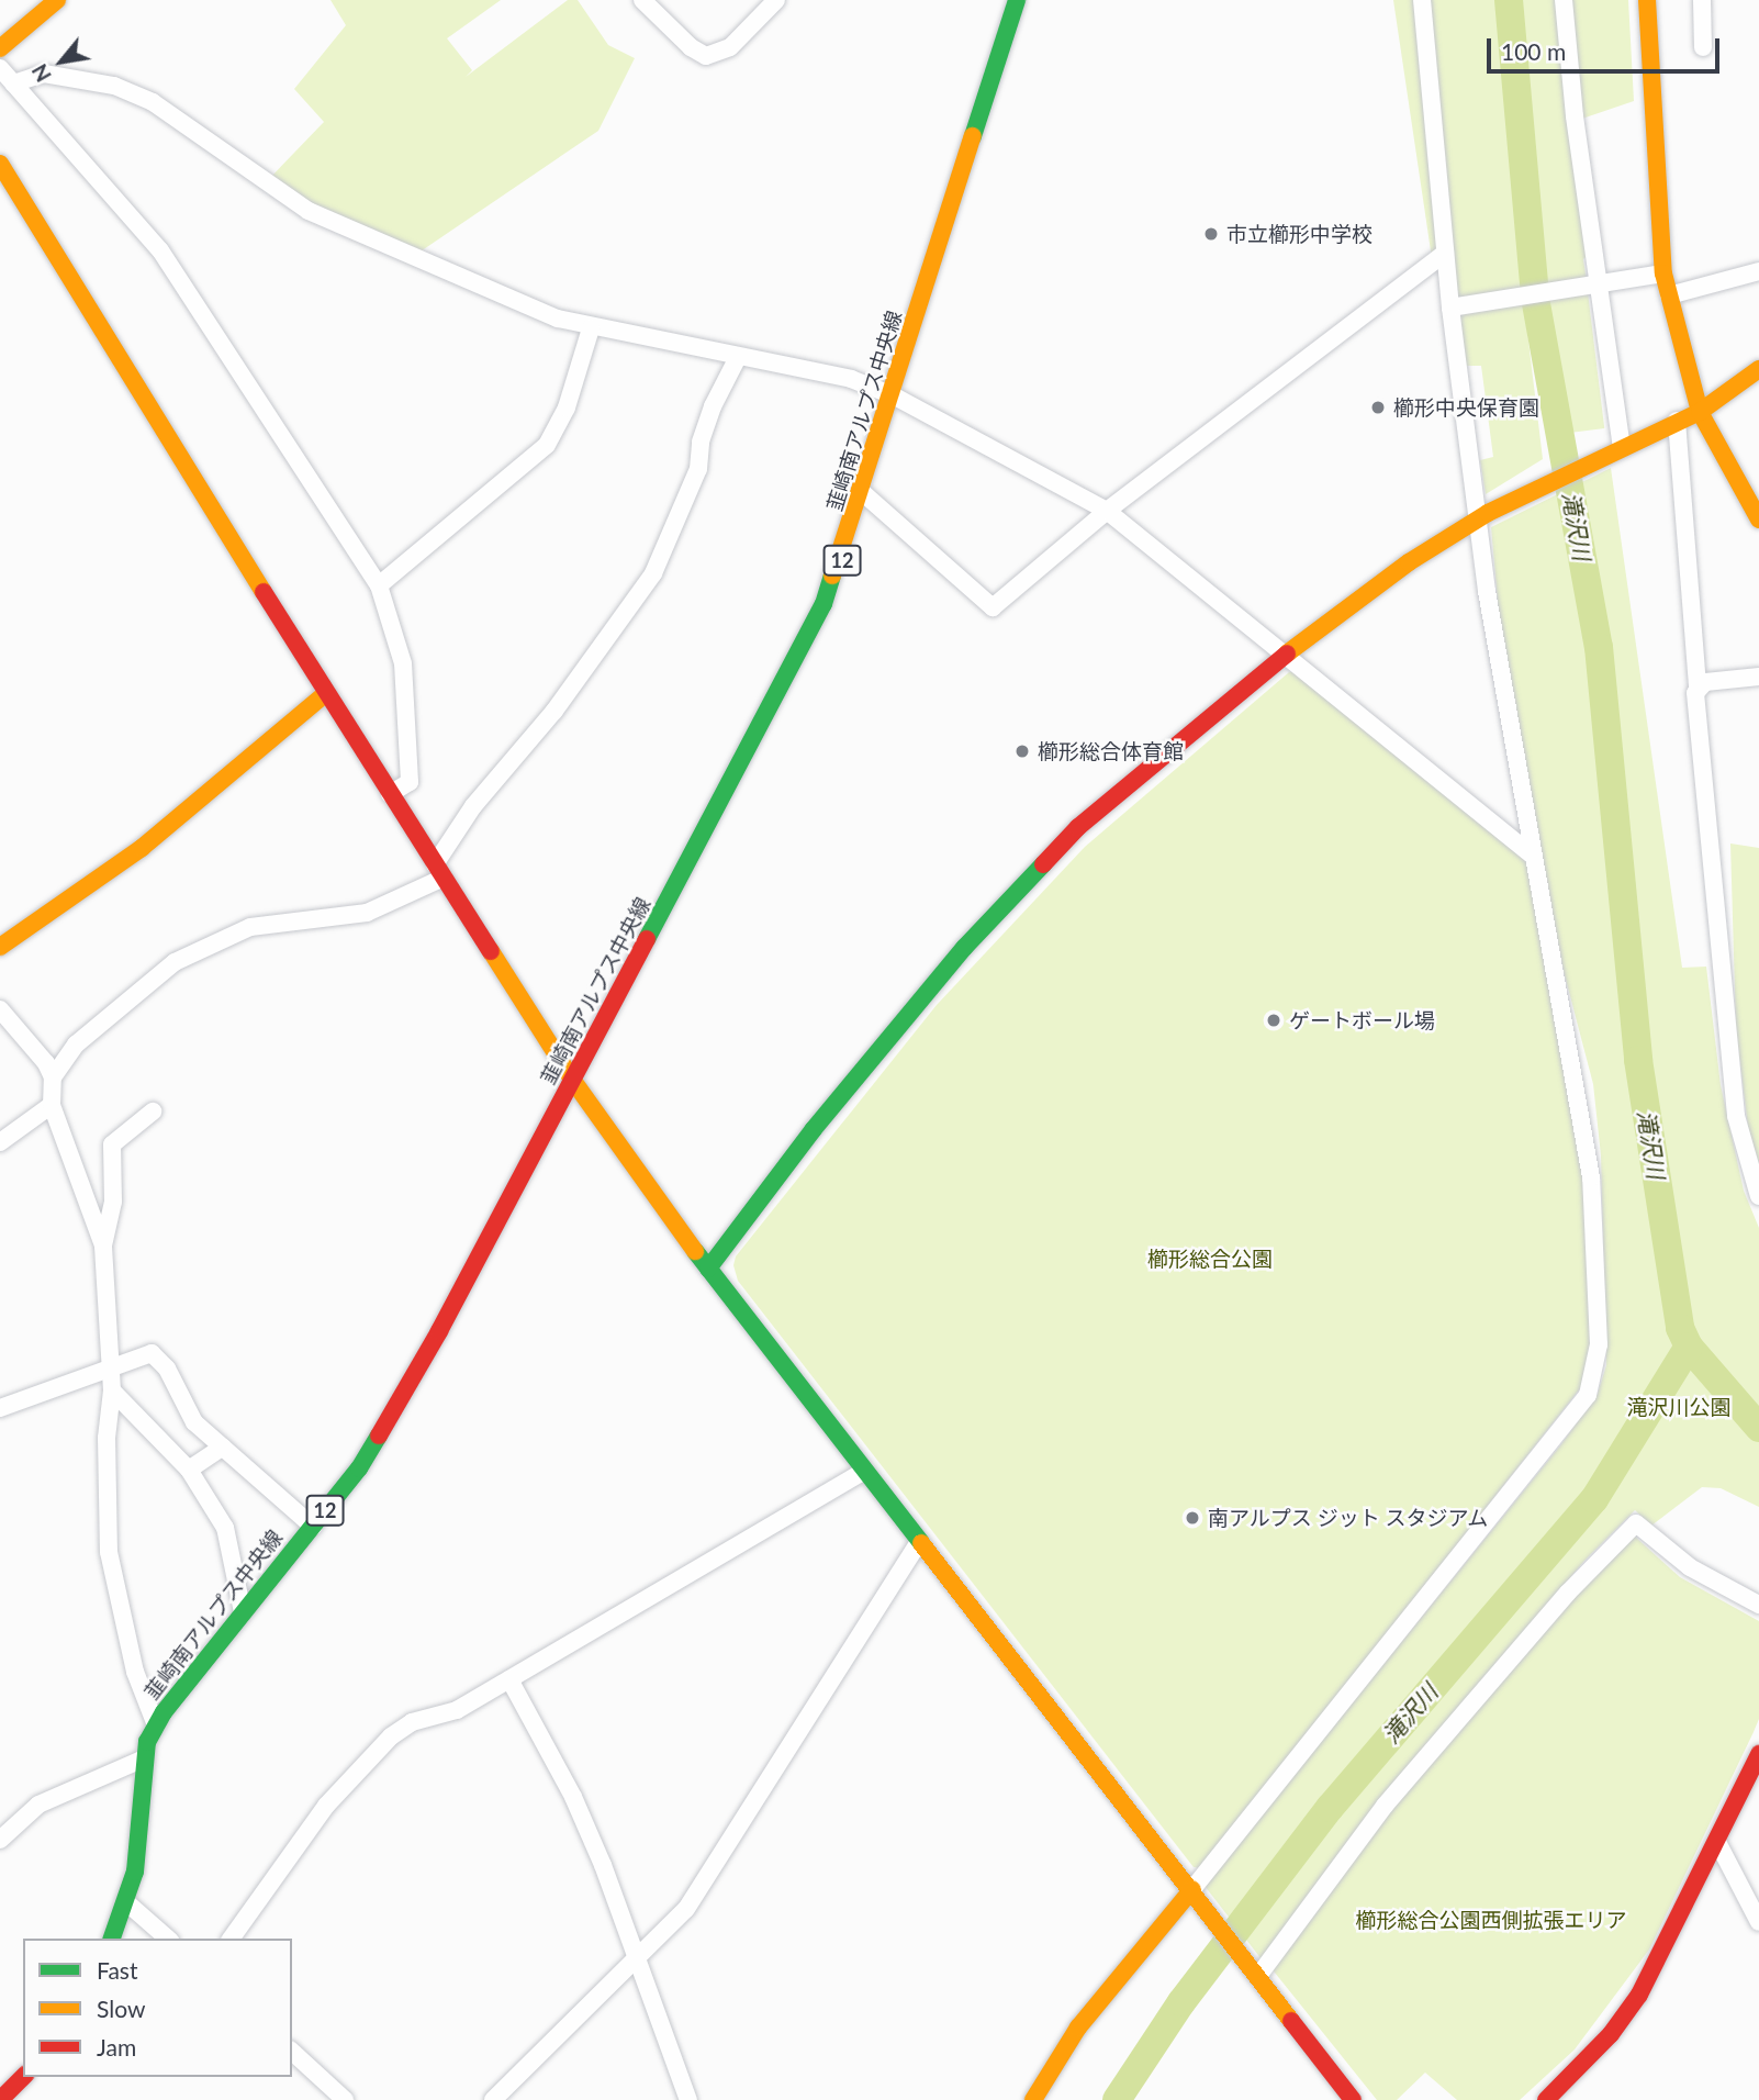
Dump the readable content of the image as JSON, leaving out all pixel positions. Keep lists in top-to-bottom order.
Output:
{
  "streets": {
    "street": ["韮崎南アルプス中央線", "12"]
  },
  "water": ["滝沢川"],
  "parks": ["櫛形総合公園", "滝沢川公園", "櫛形総合公園西側拡張エリア"],
  "places": [
    "市立櫛形中学校",
    "櫛形中央保育園",
    "櫛形総合体育館",
    "ゲートボール場",
    "南アルプス ジット スタジアム"
  ],
  "legend": ["Fast", "Slow", "Jam"],
  "scale_bar": "100 m",
  "north": "bottom left"
}
